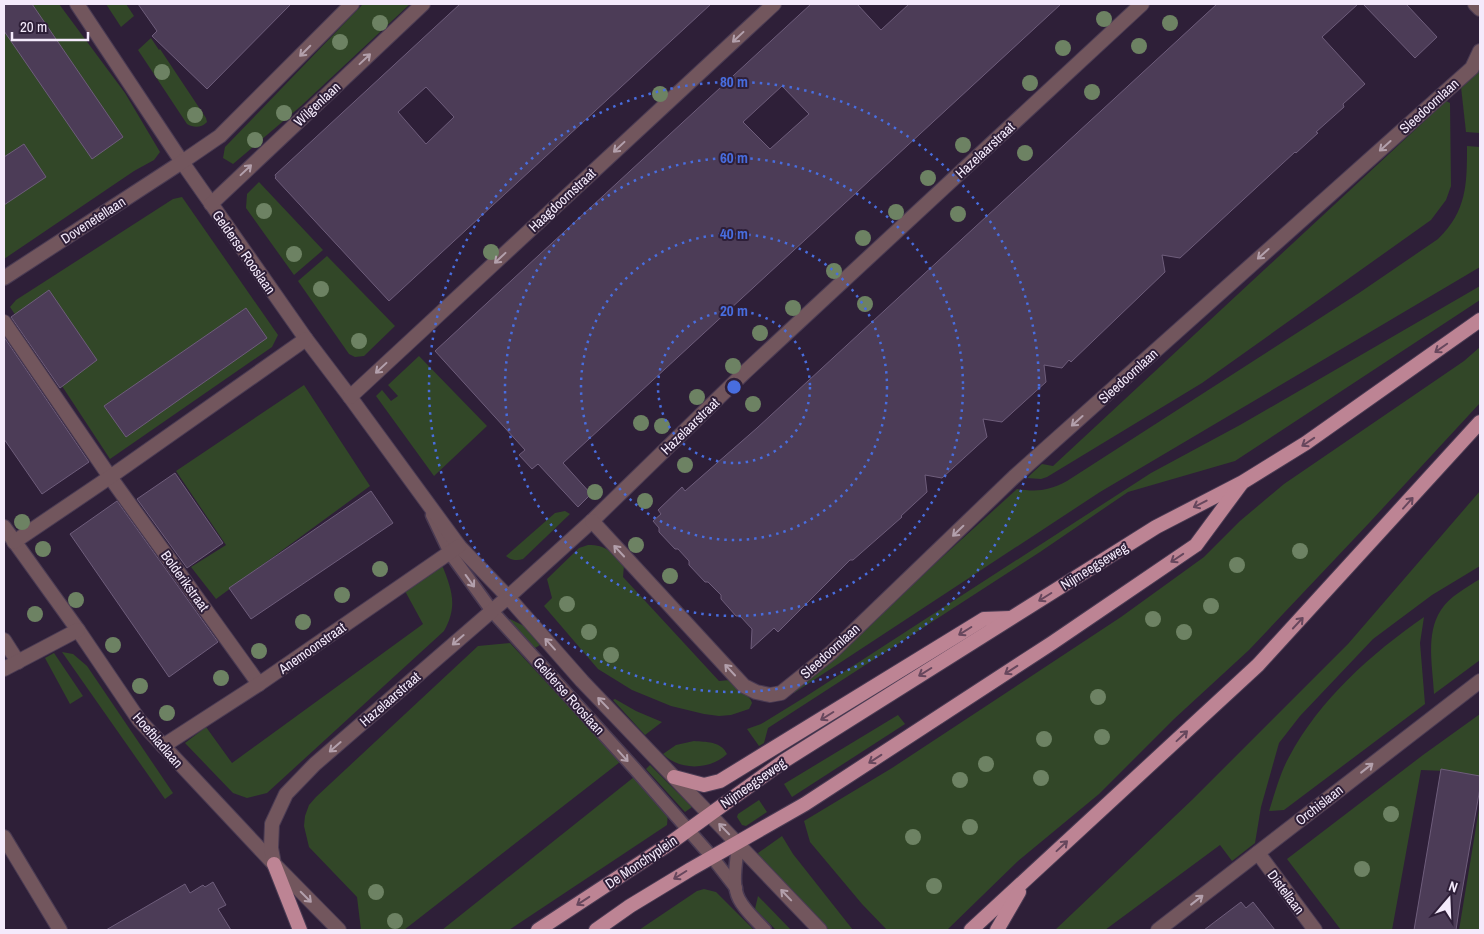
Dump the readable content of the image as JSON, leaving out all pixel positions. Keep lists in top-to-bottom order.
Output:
{
  "streets": {
    "main road": ["Nijmeegseweg", "De Monchyplein"],
    "street": [
      "Wilgenlaan",
      "Sleedoornlaan",
      "Hazelaarstraat",
      "Haagdoornstraat",
      "Dovenetellaan",
      "Gelderse Rooslaan",
      "Bolderikstraat",
      "Anemoonstraat",
      "Hoefbladlaan",
      "Orchislaan",
      "Distellaan"
    ]
  },
  "crossings": [
    ["Wilgenlaan", "Gelderse Rooslaan"],
    ["Sleedoornlaan", "Hazelaarstraat"],
    ["Hazelaarstraat", "Gelderse Rooslaan"],
    ["Hazelaarstraat", "Hoefbladlaan"],
    ["Haagdoornstraat", "Gelderse Rooslaan"],
    ["Dovenetellaan", "Gelderse Rooslaan"],
    ["Gelderse Rooslaan", "Nijmeegseweg"],
    ["Gelderse Rooslaan", "Anemoonstraat"],
    ["Gelderse Rooslaan", "De Monchyplein"],
    ["Nijmeegseweg", "De Monchyplein"],
    ["Bolderikstraat", "Anemoonstraat"],
    ["Anemoonstraat", "Hoefbladlaan"],
    ["Orchislaan", "Distellaan"]
  ],
  "one_way": ["Sleedoornlaan", "Haagdoornstraat", "Orchislaan"],
  "scale_bar": "20 m",
  "north": "top",
  "rings": [
    "80 m",
    "60 m",
    "40 m",
    "20 m"
  ]
}
